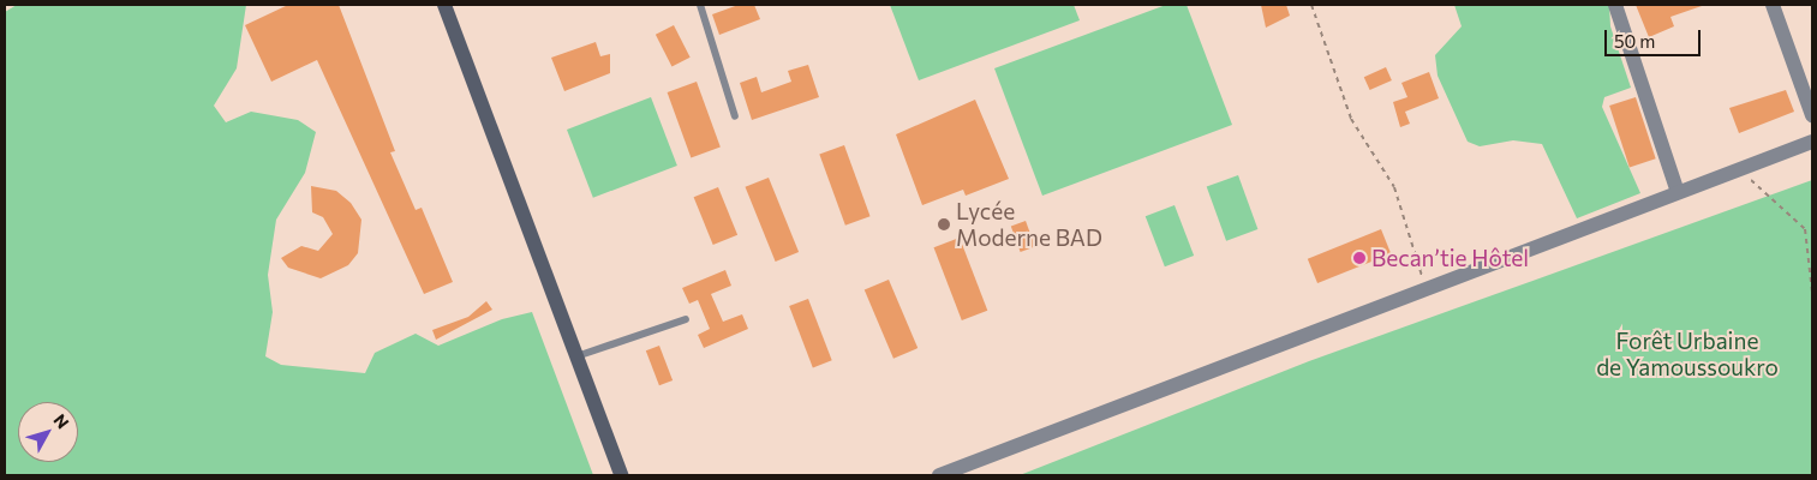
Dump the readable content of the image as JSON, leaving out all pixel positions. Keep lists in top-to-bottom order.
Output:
{
  "parks": ["Forêt Urbaine de Yamoussoukro"],
  "places": ["Lycée Moderne BAD", "Becan’tie Hôtel"],
  "scale_bar": "50 m",
  "north": "top right"
}
